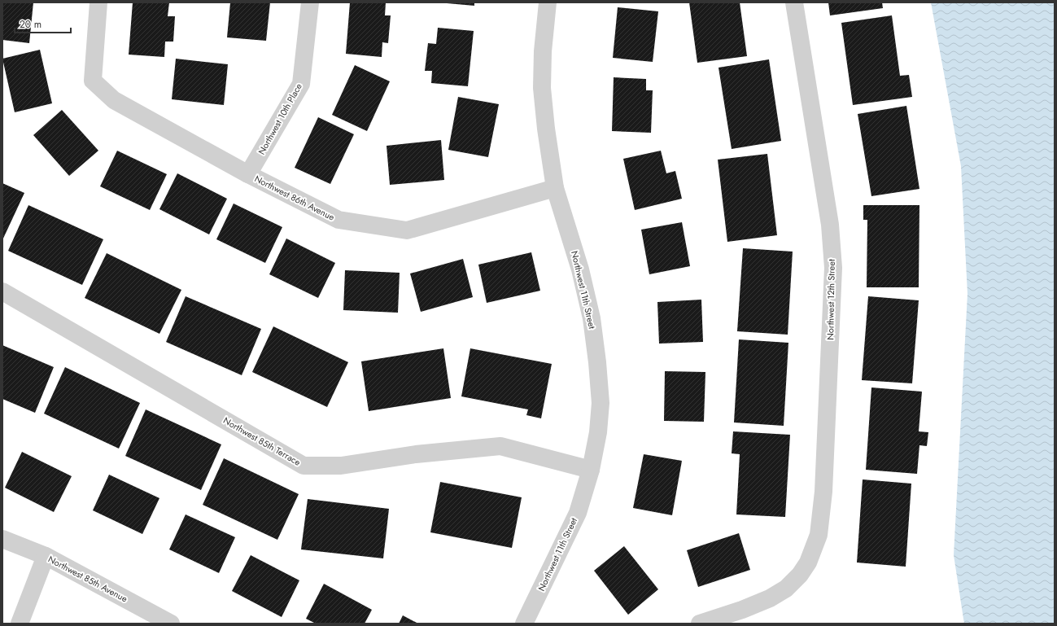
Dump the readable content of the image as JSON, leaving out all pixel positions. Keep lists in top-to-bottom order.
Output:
{
  "streets": {
    "street": [
      "Northwest 10th Place",
      "Northwest 86th Avenue",
      "Northwest 11th Street",
      "Northwest 12th Street",
      "Northwest 85th Terrace",
      "Northwest 85th Avenue"
    ]
  },
  "crossings": [
    ["Northwest 10th Place", "Northwest 86th Avenue"],
    ["Northwest 86th Avenue", "Northwest 11th Street"],
    ["Northwest 11th Street", "Northwest 85th Terrace"]
  ],
  "scale_bar": "20 m"
}
